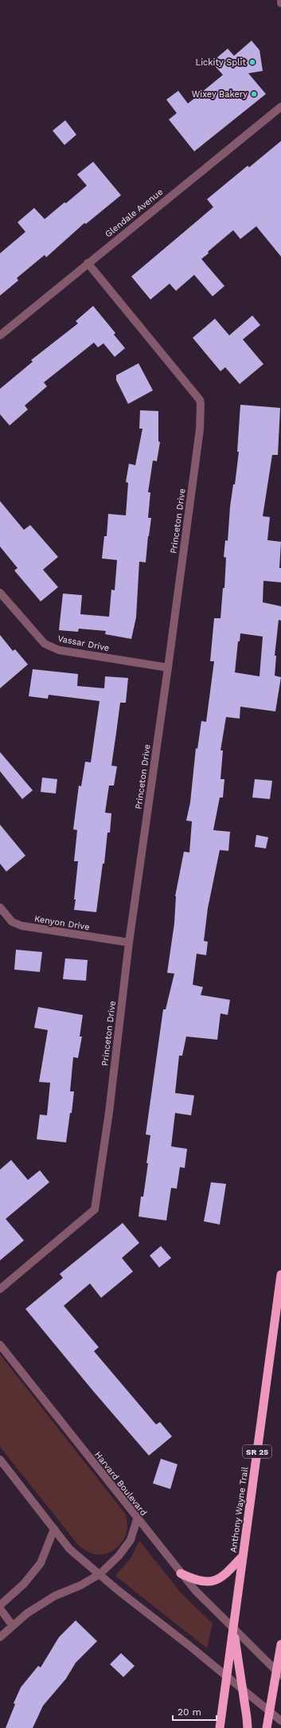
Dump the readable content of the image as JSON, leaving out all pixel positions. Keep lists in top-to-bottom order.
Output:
{
  "streets": {
    "highway": ["SR 25", "Anthony Wayne Trail"],
    "street": [
      "Glendale Avenue",
      "Princeton Drive",
      "Vassar Drive",
      "Kenyon Drive",
      "Harvard Boulevard"
    ]
  },
  "crossings": [
    ["Glendale Avenue", "Princeton Drive"],
    ["Princeton Drive", "Vassar Drive"],
    ["Princeton Drive", "Kenyon Drive"],
    ["Harvard Boulevard", "Anthony Wayne Trail"]
  ],
  "places": ["Lickity Split", "Wixey Bakery"],
  "scale_bar": "20 m"
}
